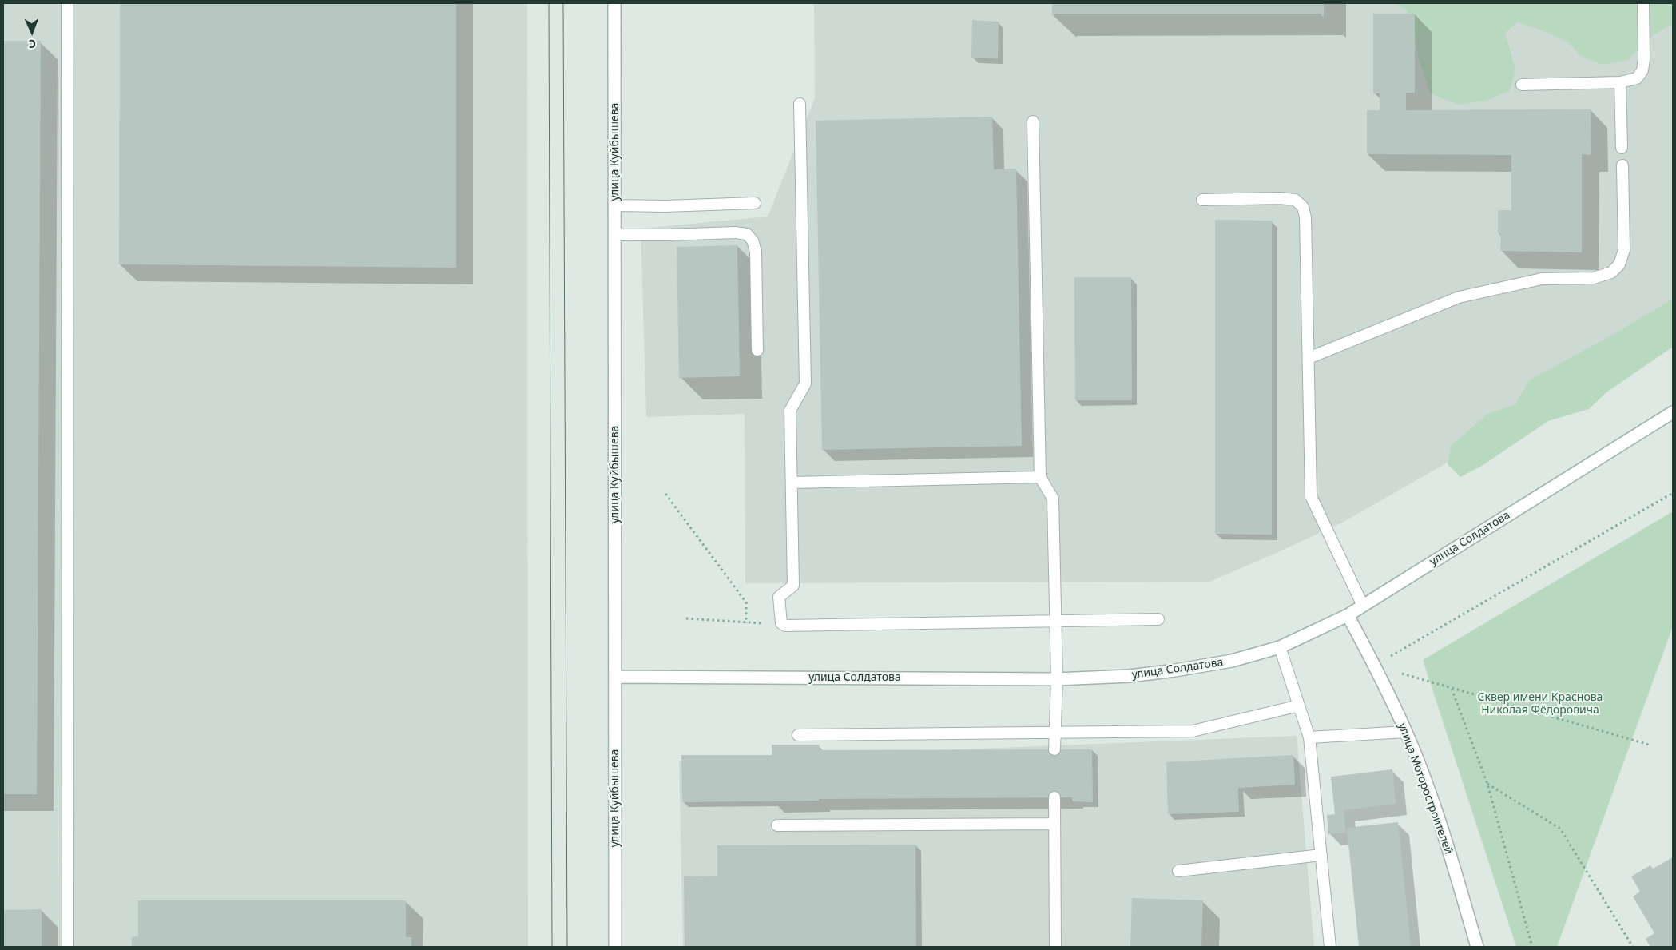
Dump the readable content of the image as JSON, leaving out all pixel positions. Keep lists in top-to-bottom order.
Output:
{
  "streets": {
    "main road": ["улица Куйбышева", "улица Солдатова", "улица Моторостроителей"]
  },
  "crossings": [
    ["улица Куйбышева", "улица Солдатова"],
    ["улица Солдатова", "улица Моторостроителей"]
  ],
  "parks": ["Сквер имени Краснова Николая Фёдоровича"],
  "north": "bottom"
}
